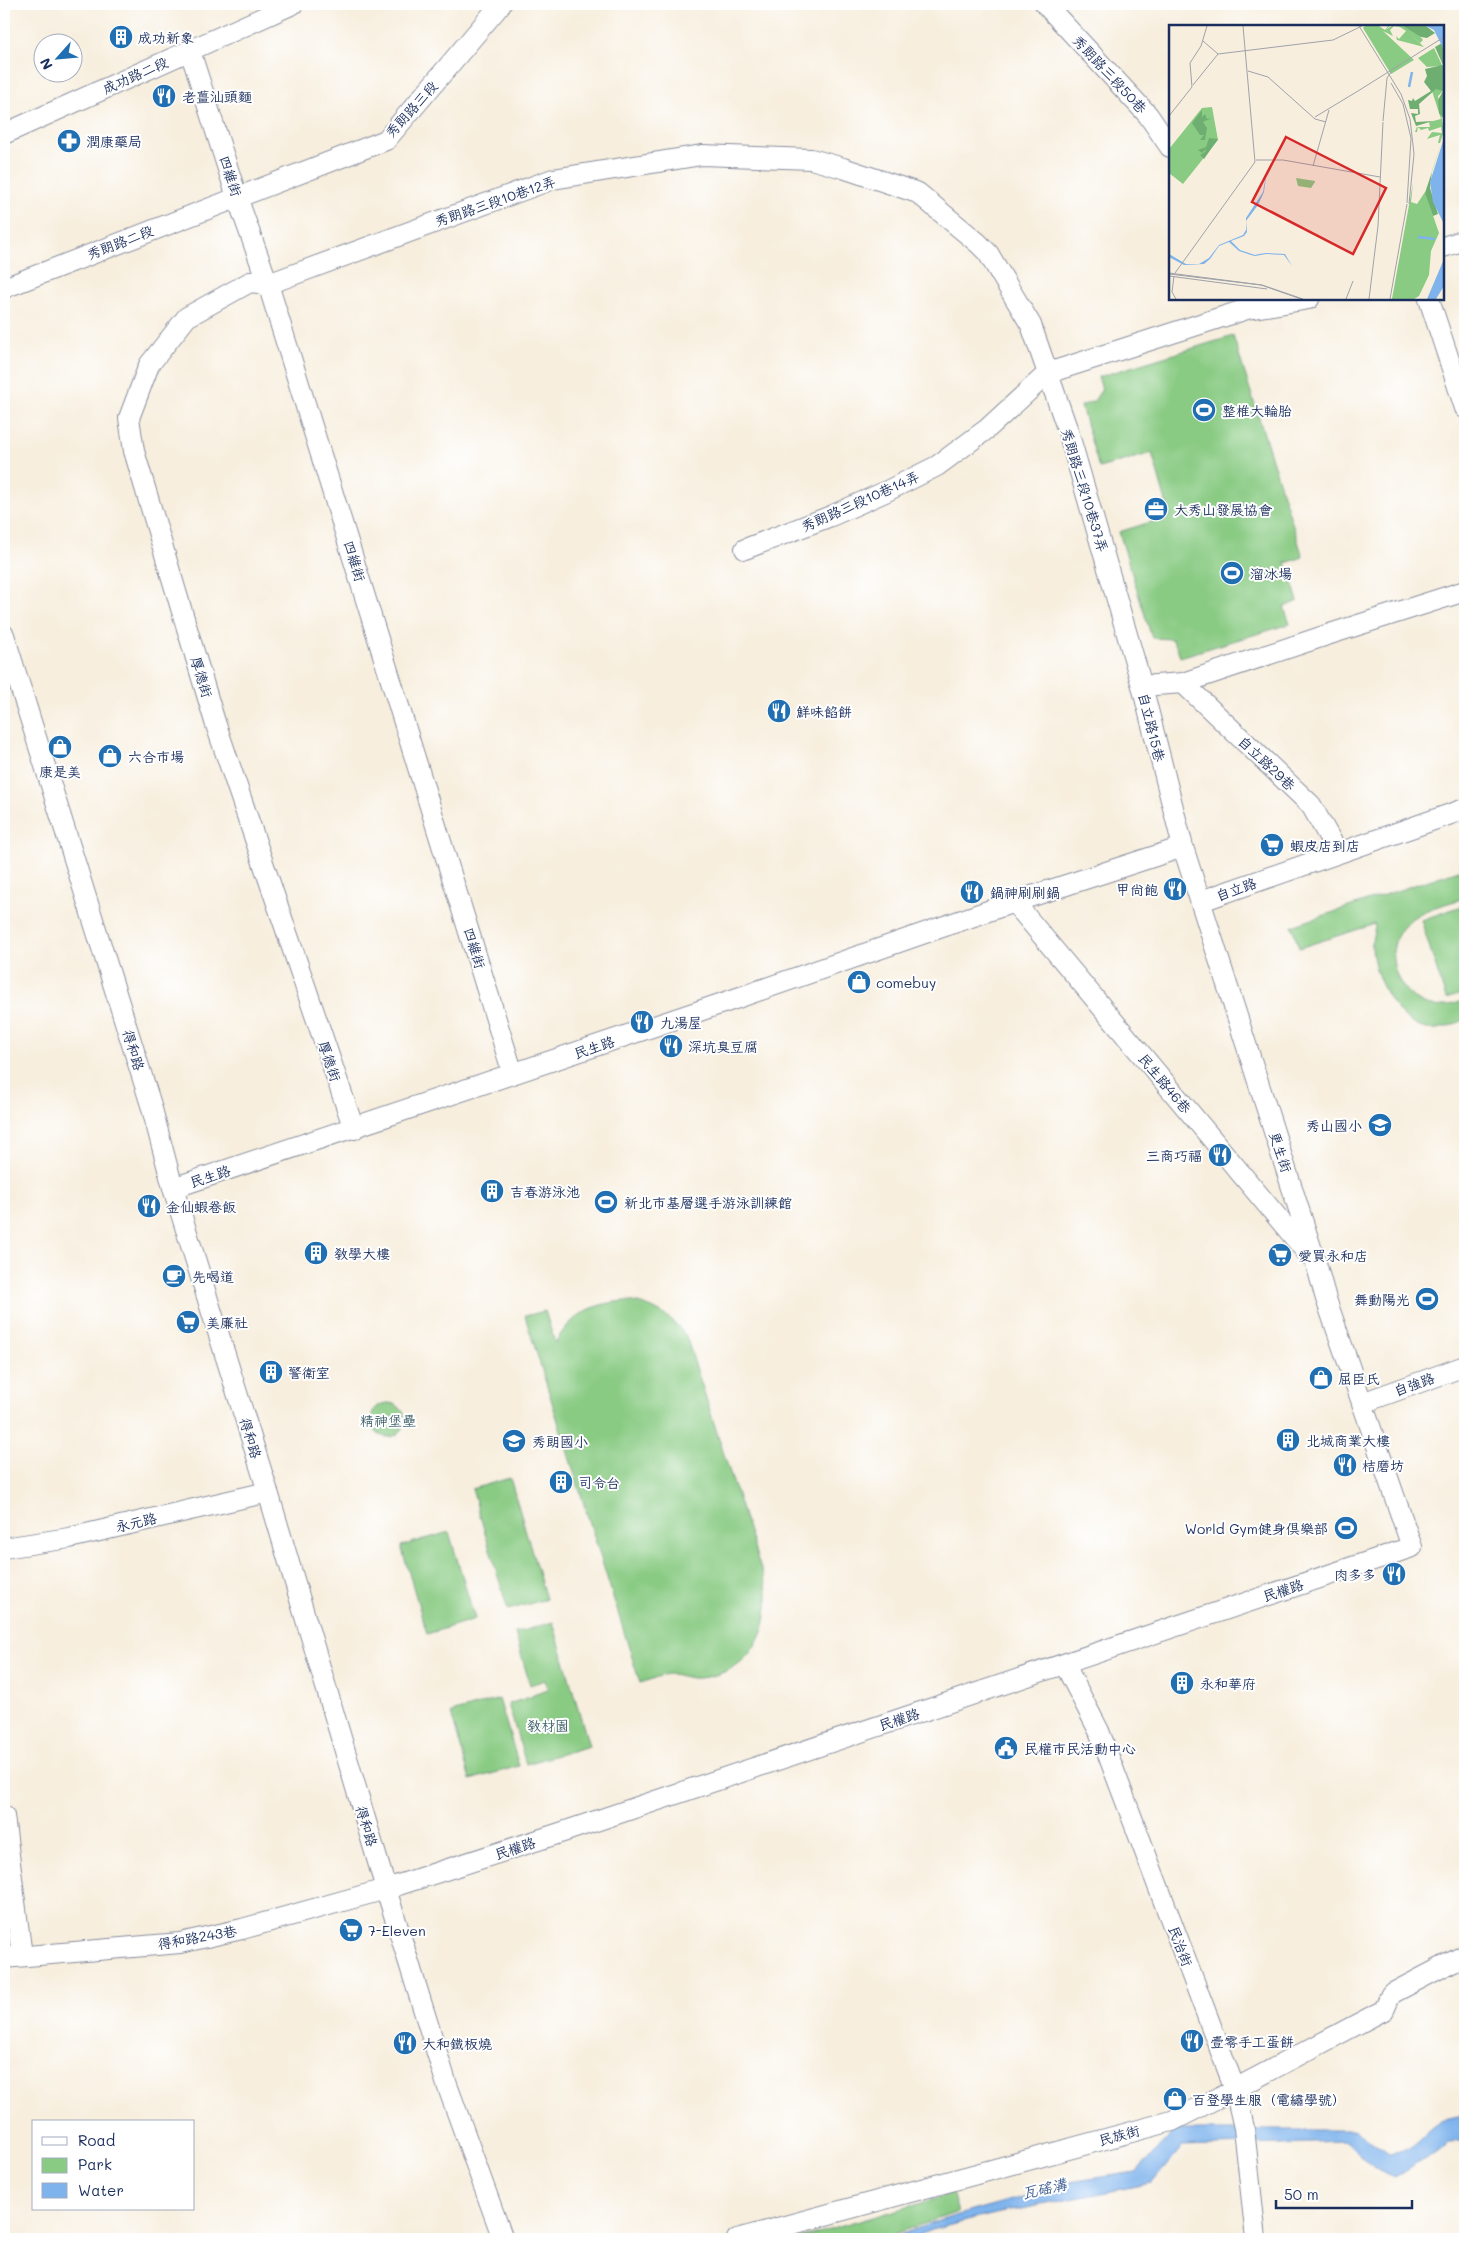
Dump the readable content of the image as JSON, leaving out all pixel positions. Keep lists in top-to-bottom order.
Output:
{
  "streets": {
    "street": [
      "秀朗路三段50巷",
      "成功路二段",
      "秀朗路三段",
      "四維街",
      "秀朗路三段10巷12弄",
      "秀朗路二段",
      "秀朗路三段10巷37弄",
      "秀朗路三段10巷14弄",
      "厚德街",
      "自立路15巷",
      "自立路29巷",
      "自立路",
      "民生路",
      "得和路",
      "民生路46巷",
      "更生街",
      "自強路",
      "永元路",
      "民權路",
      "得和路243巷",
      "民治街",
      "民族街"
    ]
  },
  "crossings": [
    ["成功路二段", "四維街"],
    ["秀朗路三段", "四維街"],
    ["秀朗路三段", "秀朗路二段"],
    ["四維街", "秀朗路三段10巷12弄"],
    ["四維街", "秀朗路二段"],
    ["四維街", "厚德街"],
    ["四維街", "民生路"],
    ["秀朗路三段10巷12弄", "秀朗路三段10巷37弄"],
    ["秀朗路三段10巷12弄", "厚德街"],
    ["秀朗路三段10巷37弄", "秀朗路三段10巷14弄"],
    ["秀朗路三段10巷37弄", "自立路15巷"],
    ["厚德街", "民生路"],
    ["自立路15巷", "自立路"],
    ["自立路29巷", "自立路"],
    ["自立路", "更生街"],
    ["民生路", "得和路"],
    ["民生路", "民生路46巷"],
    ["得和路", "永元路"],
    ["得和路", "民權路"],
    ["得和路", "得和路243巷"],
    ["民生路46巷", "更生街"],
    ["更生街", "自強路"],
    ["更生街", "民權路"],
    ["民權路", "得和路243巷"],
    ["民權路", "民治街"],
    ["民治街", "民族街"]
  ],
  "water": ["瓦磘溝"],
  "parks": ["精神堡壘", "教材園"],
  "places": {
    "building": [
      "成功新象",
      "吉春游泳池",
      "教學大樓",
      "警衛室",
      "北城商業大樓",
      "司令台",
      "永和華府"
    ],
    "restaurant": [
      "老薑汕頭麵",
      "鮮味餡餅",
      "甲尚飽",
      "鍋神刷刷鍋",
      "九湯屋",
      "深坑臭豆腐",
      "三商巧福",
      "金仙蝦卷飯",
      "桔磨坊",
      "肉多多",
      "壹零手工蛋餅",
      "大和鐵板燒"
    ],
    "pharmacy": ["潤康藥局"],
    "sports": [
      "整椎大輪胎",
      "溜冰場",
      "新北市基層選手游泳訓練館",
      "舞動陽光",
      "World Gym健身俱樂部"
    ],
    "office": ["大秀山發展協會"],
    "shop": [
      "康是美",
      "六合市場",
      "comebuy",
      "屈臣氏",
      "百登學生服（電繡學號）"
    ],
    "supermarket": [
      "蝦皮店到店",
      "愛買永和店",
      "美廉社",
      "7-Eleven"
    ],
    "school or university": ["秀山國小", "秀朗國小"],
    "cafe": ["先喝道"],
    "public building": ["民權市民活動中心"]
  },
  "legend": ["Road", "Park", "Water"],
  "scale_bar": "50 m",
  "north": "bottom left"
}
